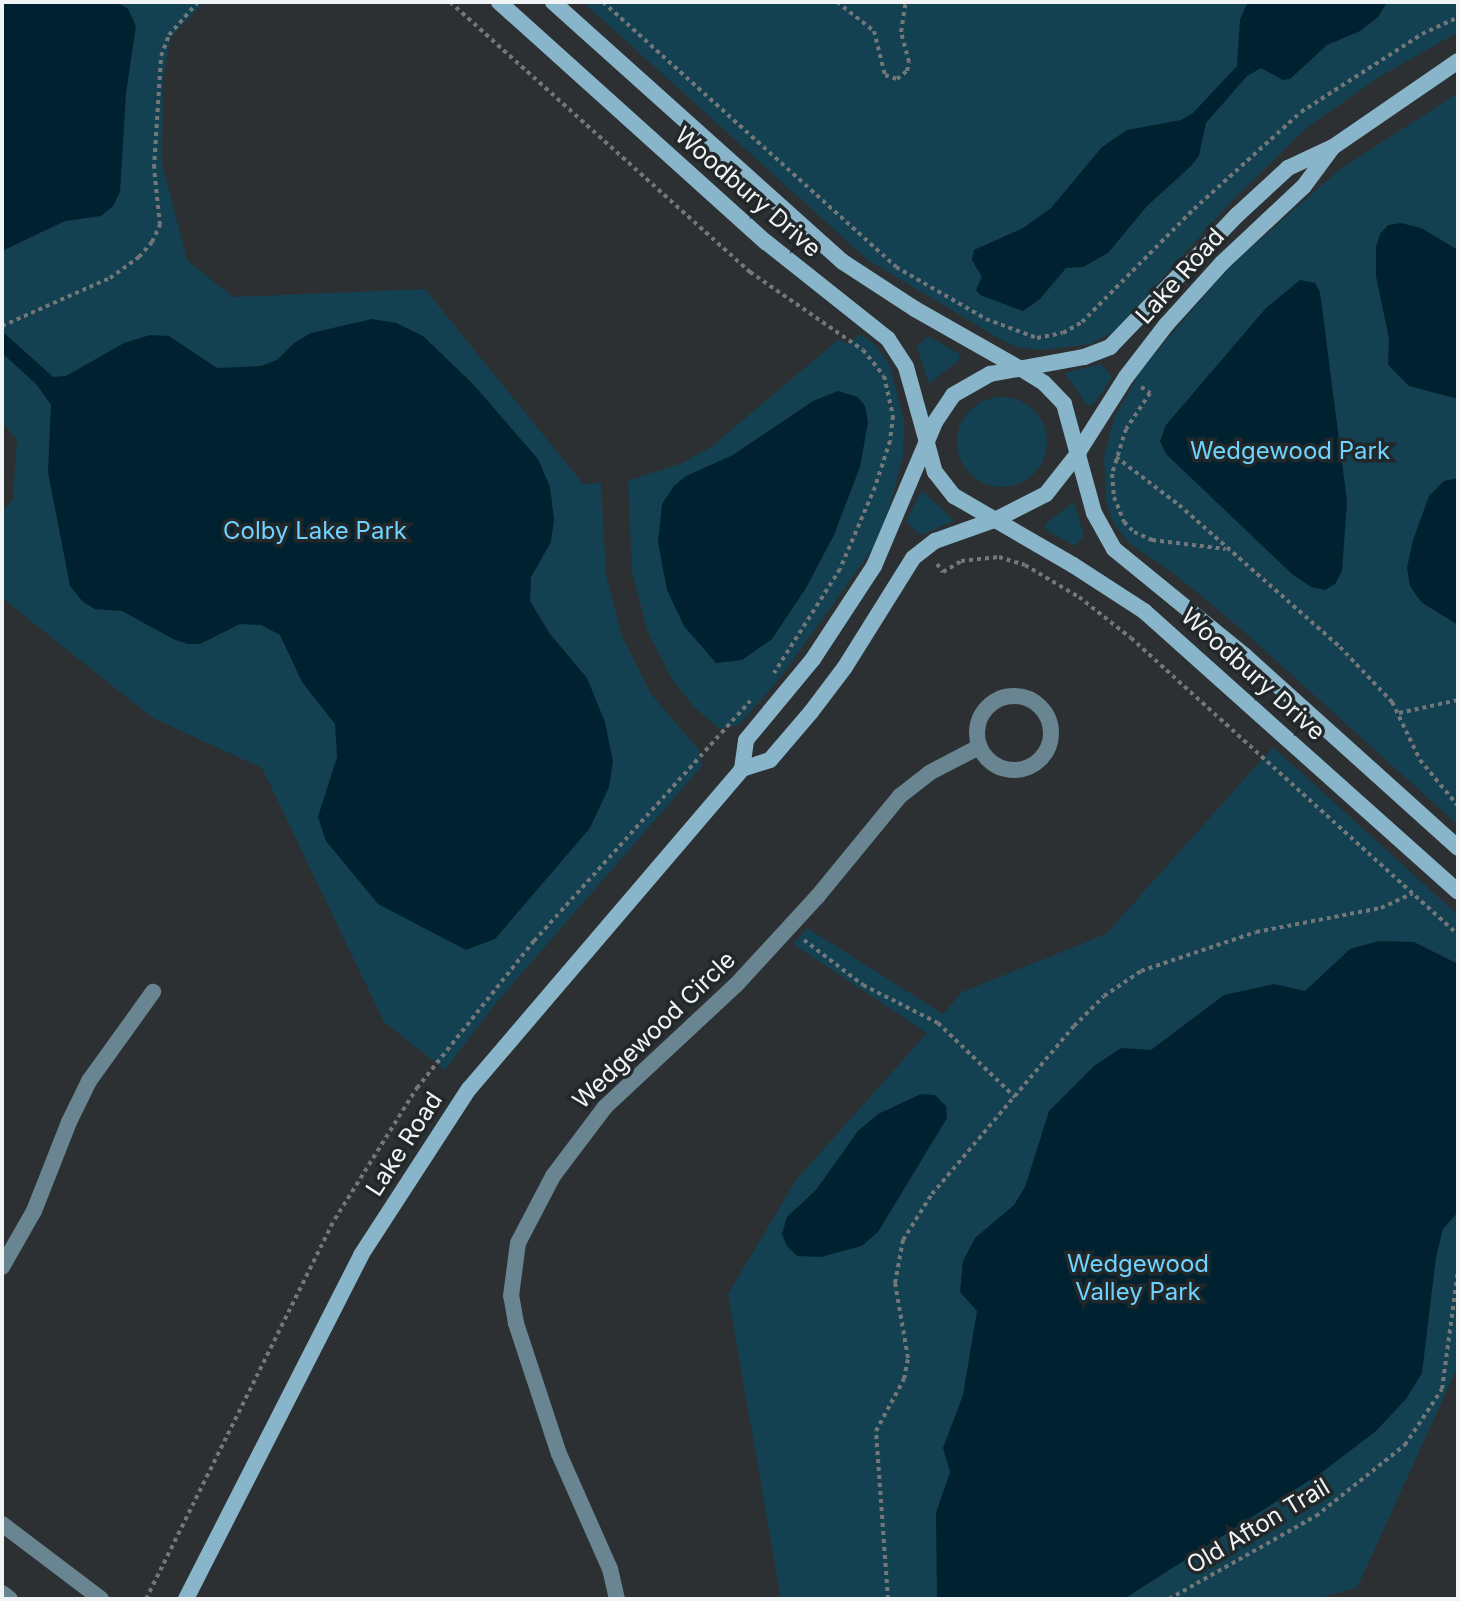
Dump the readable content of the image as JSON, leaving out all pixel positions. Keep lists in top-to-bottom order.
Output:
{
  "streets": {
    "main road": ["Woodbury Drive", "Lake Road"],
    "street": ["Wedgewood Circle"],
    "path": ["Old Afton Trail"]
  },
  "crossings": [
    ["Woodbury Drive", "Lake Road"]
  ],
  "parks": ["Wedgewood Park", "Colby Lake Park", "Wedgewood Valley Park"]
}
